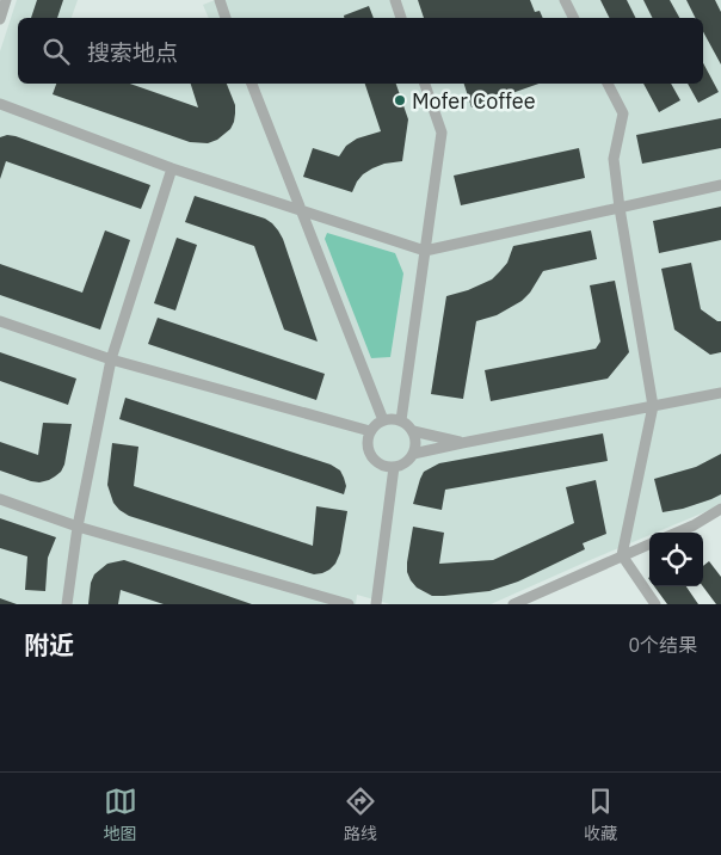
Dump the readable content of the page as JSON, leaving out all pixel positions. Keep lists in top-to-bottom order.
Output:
{
  "places": ["Mofer Coffee"],
  "page": {
    "search": "搜索地点",
    "heading": ["附近", "0个结果"],
    "nav": ["地图", "路线", "收藏"]
  }
}
